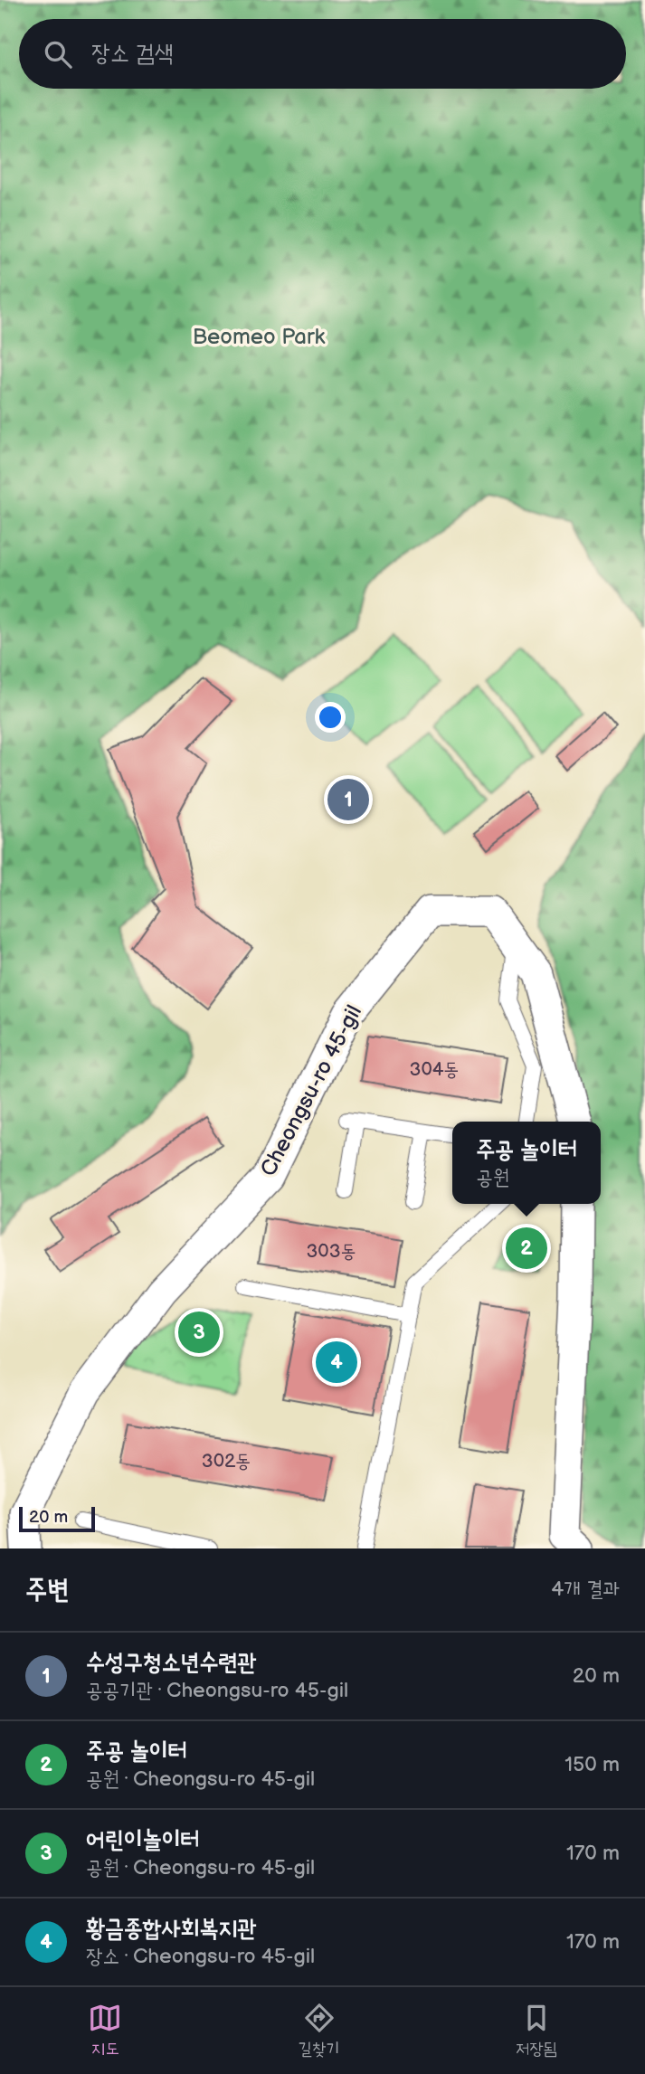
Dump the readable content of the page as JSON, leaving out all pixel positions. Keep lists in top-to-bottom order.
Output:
{
  "streets": {
    "street": ["Cheongsu-ro 45-gil"]
  },
  "parks": ["Beomeo Park"],
  "house_numbers": ["304동", "303동", "302동"],
  "scale_bar": "20 m",
  "page": {
    "search": "장소 검색",
    "pins": [
      "1",
      "2",
      "3",
      "4"
    ],
    "popup": ["주공 놀이터", "공원"],
    "scale": "20 m",
    "heading": ["주변", "4개 결과"],
    "list": [
      {
        "mark": "1",
        "name": "수성구청소년수련관",
        "note": "공공기관 · Cheongsu-ro 45-gil",
        "value": "20 m"
      },
      {
        "mark": "2",
        "name": "주공 놀이터",
        "note": "공원 · Cheongsu-ro 45-gil",
        "value": "150 m"
      },
      {
        "mark": "3",
        "name": "어린이놀이터",
        "note": "공원 · Cheongsu-ro 45-gil",
        "value": "170 m"
      },
      {
        "mark": "4",
        "name": "황금종합사회복지관",
        "note": "장소 · Cheongsu-ro 45-gil",
        "value": "170 m"
      }
    ],
    "nav": ["지도", "길찾기", "저장됨"]
  }
}
